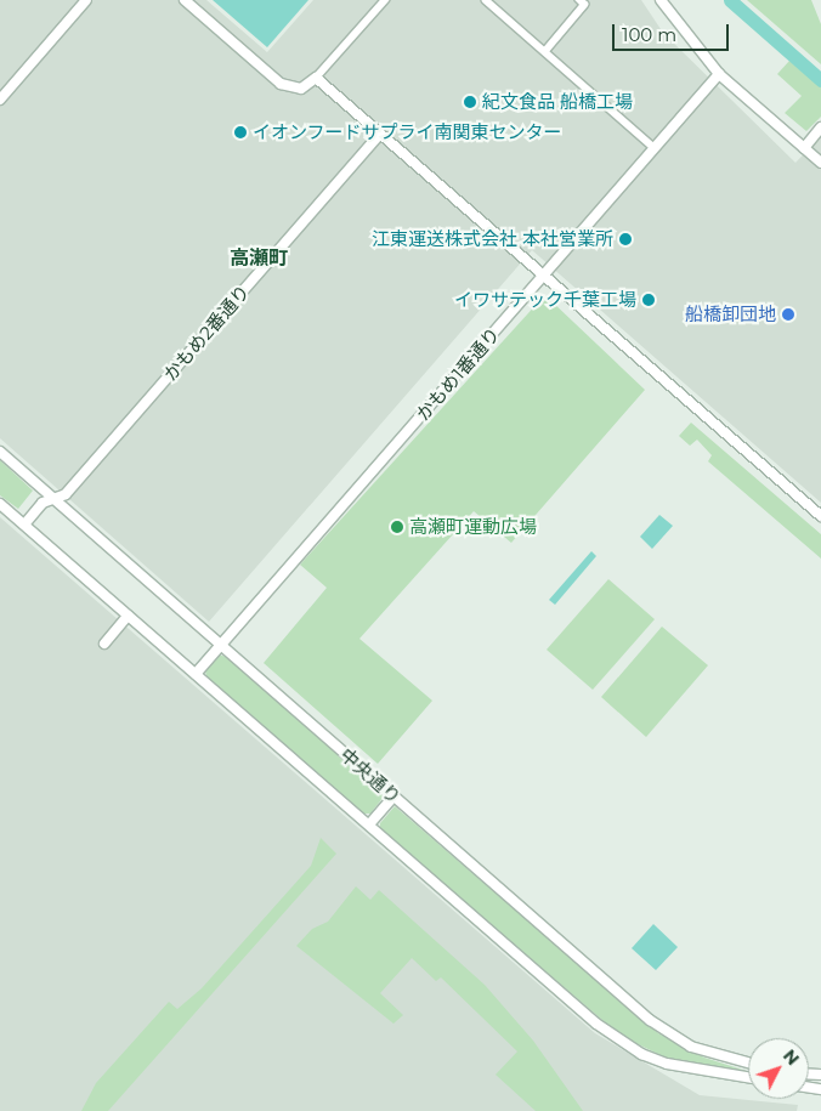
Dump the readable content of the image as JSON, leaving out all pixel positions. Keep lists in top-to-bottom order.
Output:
{
  "streets": {
    "street": ["かもめ2番通り", "かもめ1番通り", "中央通り"]
  },
  "crossings": [
    ["かもめ2番通り", "中央通り"],
    ["かもめ1番通り", "中央通り"]
  ],
  "districts": ["高瀬町"],
  "places": [
    "紀文食品 船橋工場",
    "イオンフードサプライ南関東センター",
    "江東運送株式会社 本社営業所",
    "イワサテック千葉工場",
    "船橋卸団地",
    "高瀬町運動広場"
  ],
  "scale_bar": "100 m",
  "north": "top right"
}
